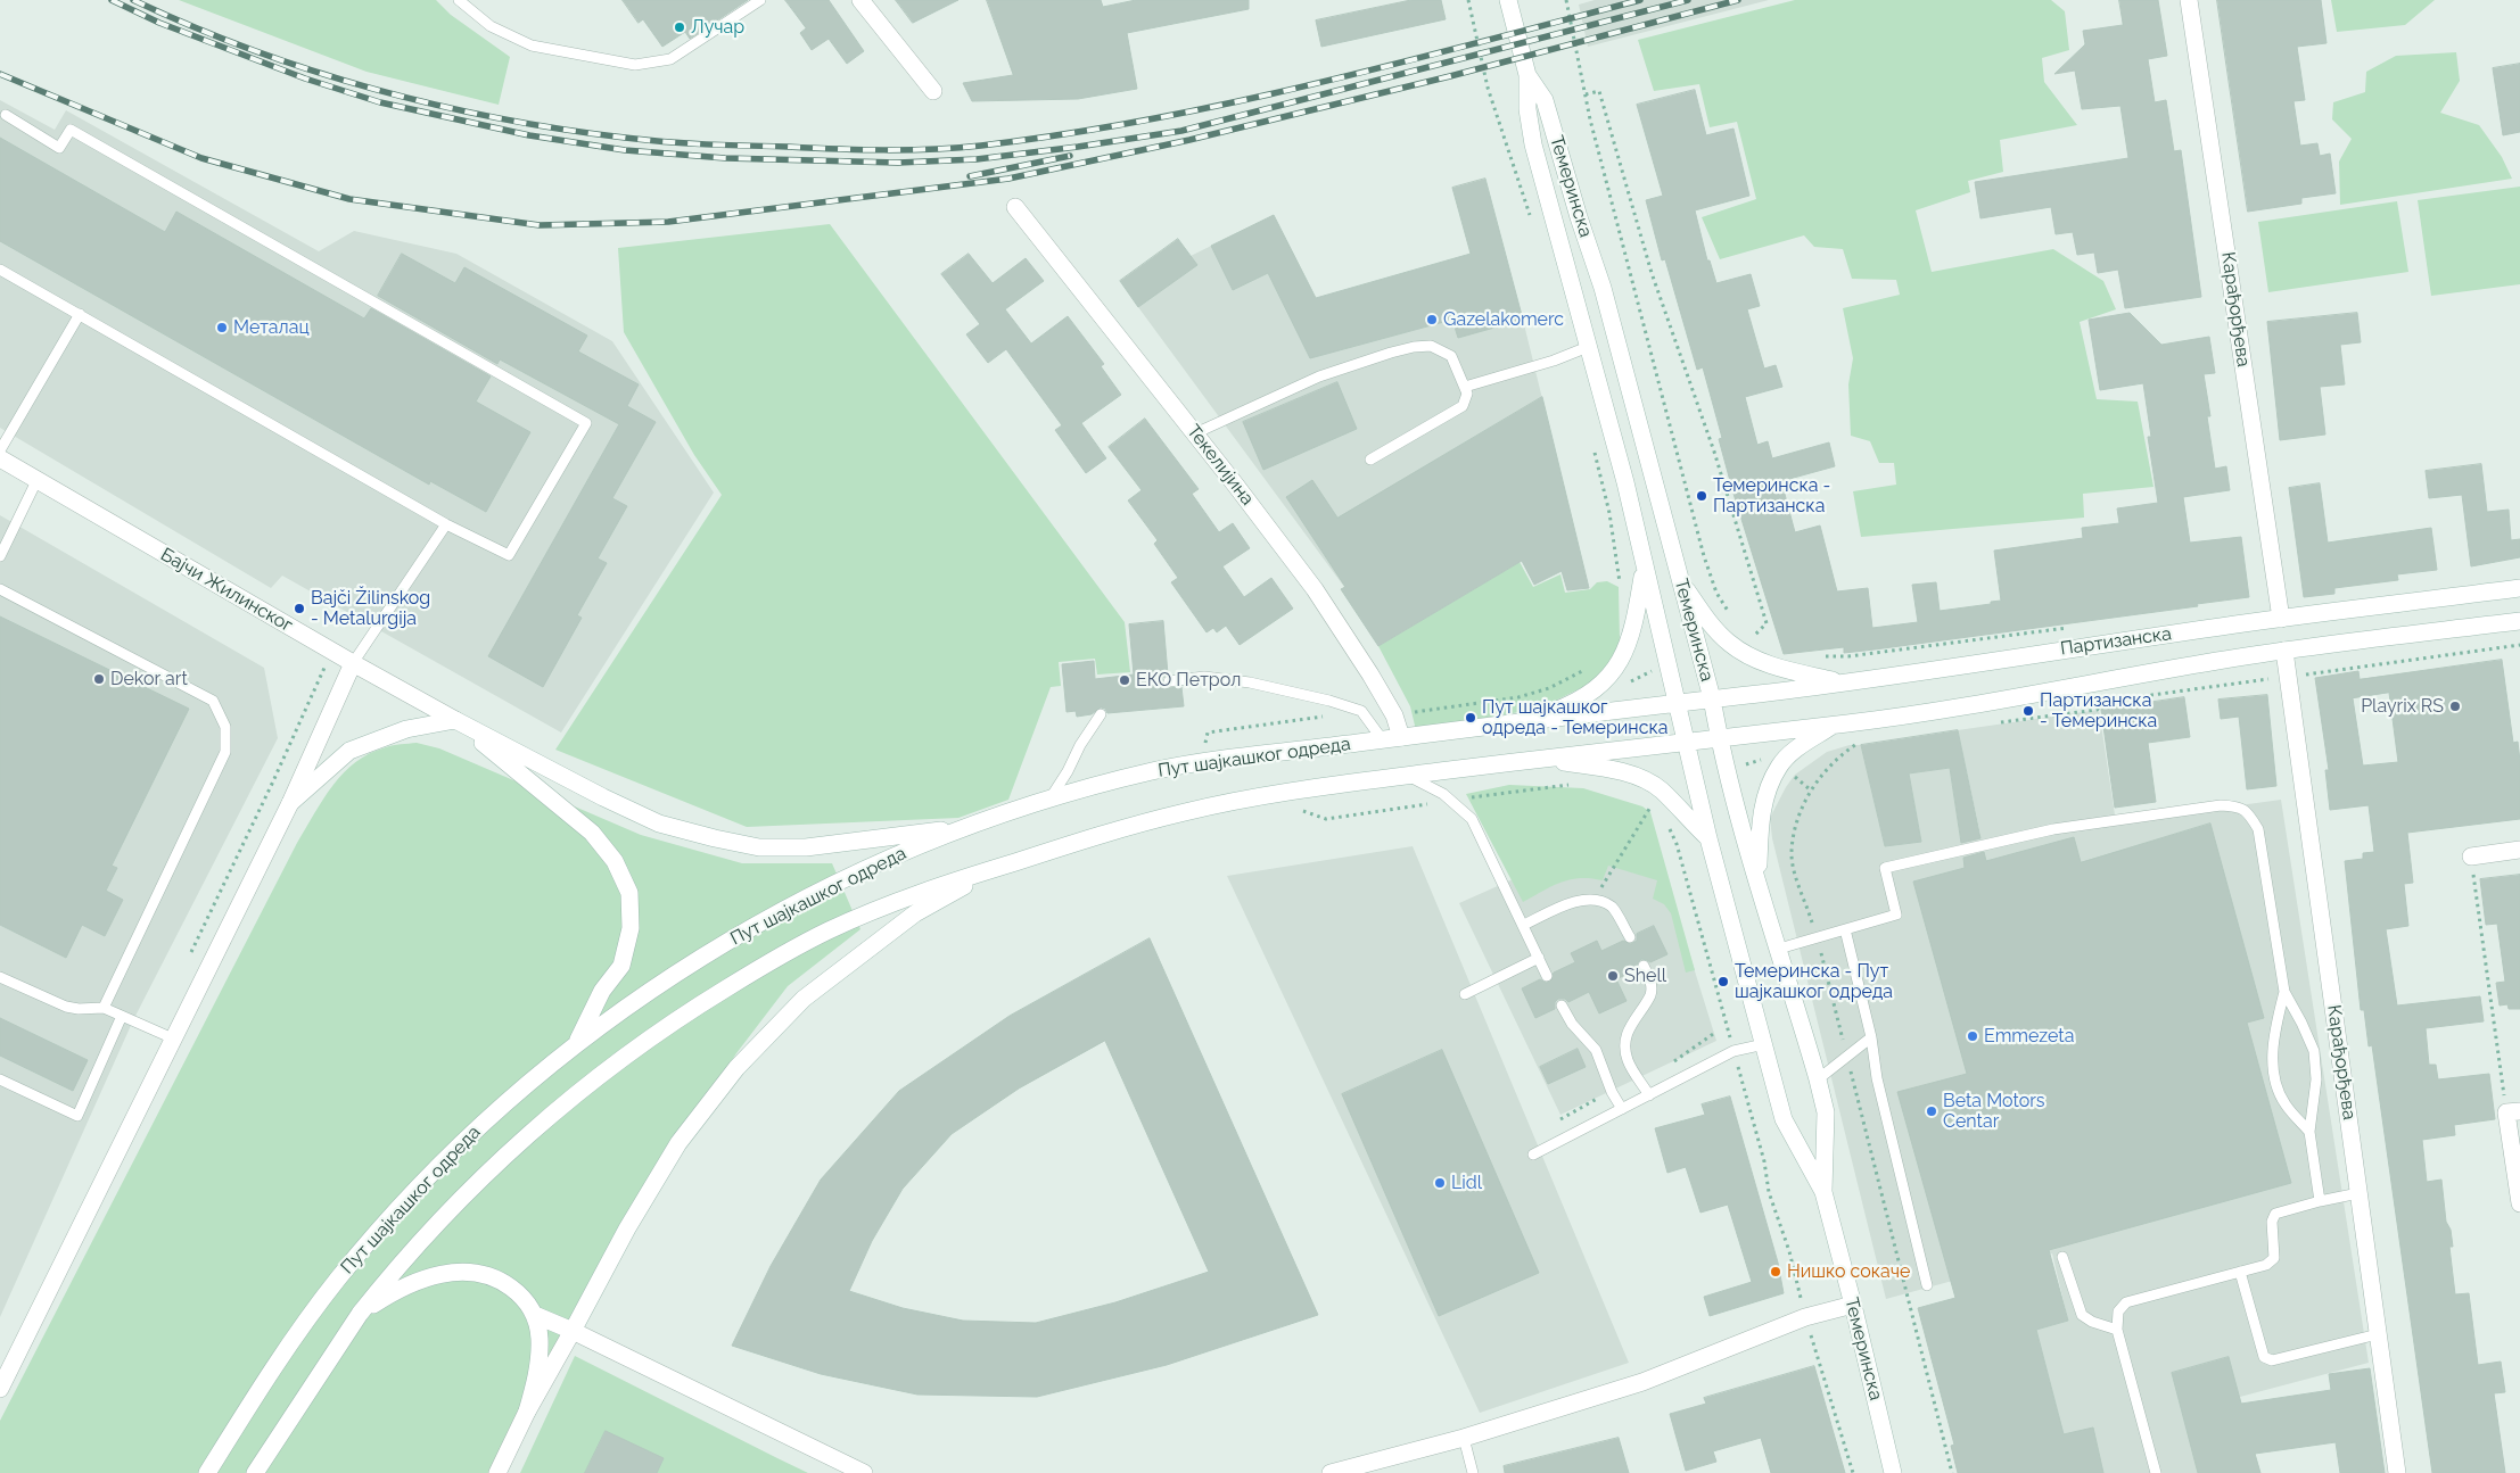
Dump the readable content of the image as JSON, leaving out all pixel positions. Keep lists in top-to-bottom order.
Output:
{
  "streets": {
    "main road": [
      "Темеринска",
      "Карађорђева",
      "Текелијина",
      "Бајчи Жилинског",
      "Партизанска",
      "Пут шајкашког одреда"
    ]
  },
  "crossings": [
    ["Темеринска", "Партизанска"],
    ["Темеринска", "Пут шајкашког одреда"],
    ["Карађорђева", "Партизанска"],
    ["Текелијина", "Пут шајкашког одреда"],
    ["Партизанска", "Пут шајкашког одреда"]
  ],
  "places": [
    "Лучар",
    "Gazelakomerc",
    "Металац",
    "Темеринска - Партизанска",
    "Bajči Žilinskog - Metalurgija",
    "Dekor art",
    "ЕКО Петрол",
    "Playrix RS",
    "Партизанска - Темеринска",
    "Пут шајкашког одреда - Темеринска",
    "Shell",
    "Темеринска - Пут шајкашког одреда",
    "Emmezeta",
    "Beta Motors Centar",
    "Lidl",
    "Нишко сокаче"
  ]
}
